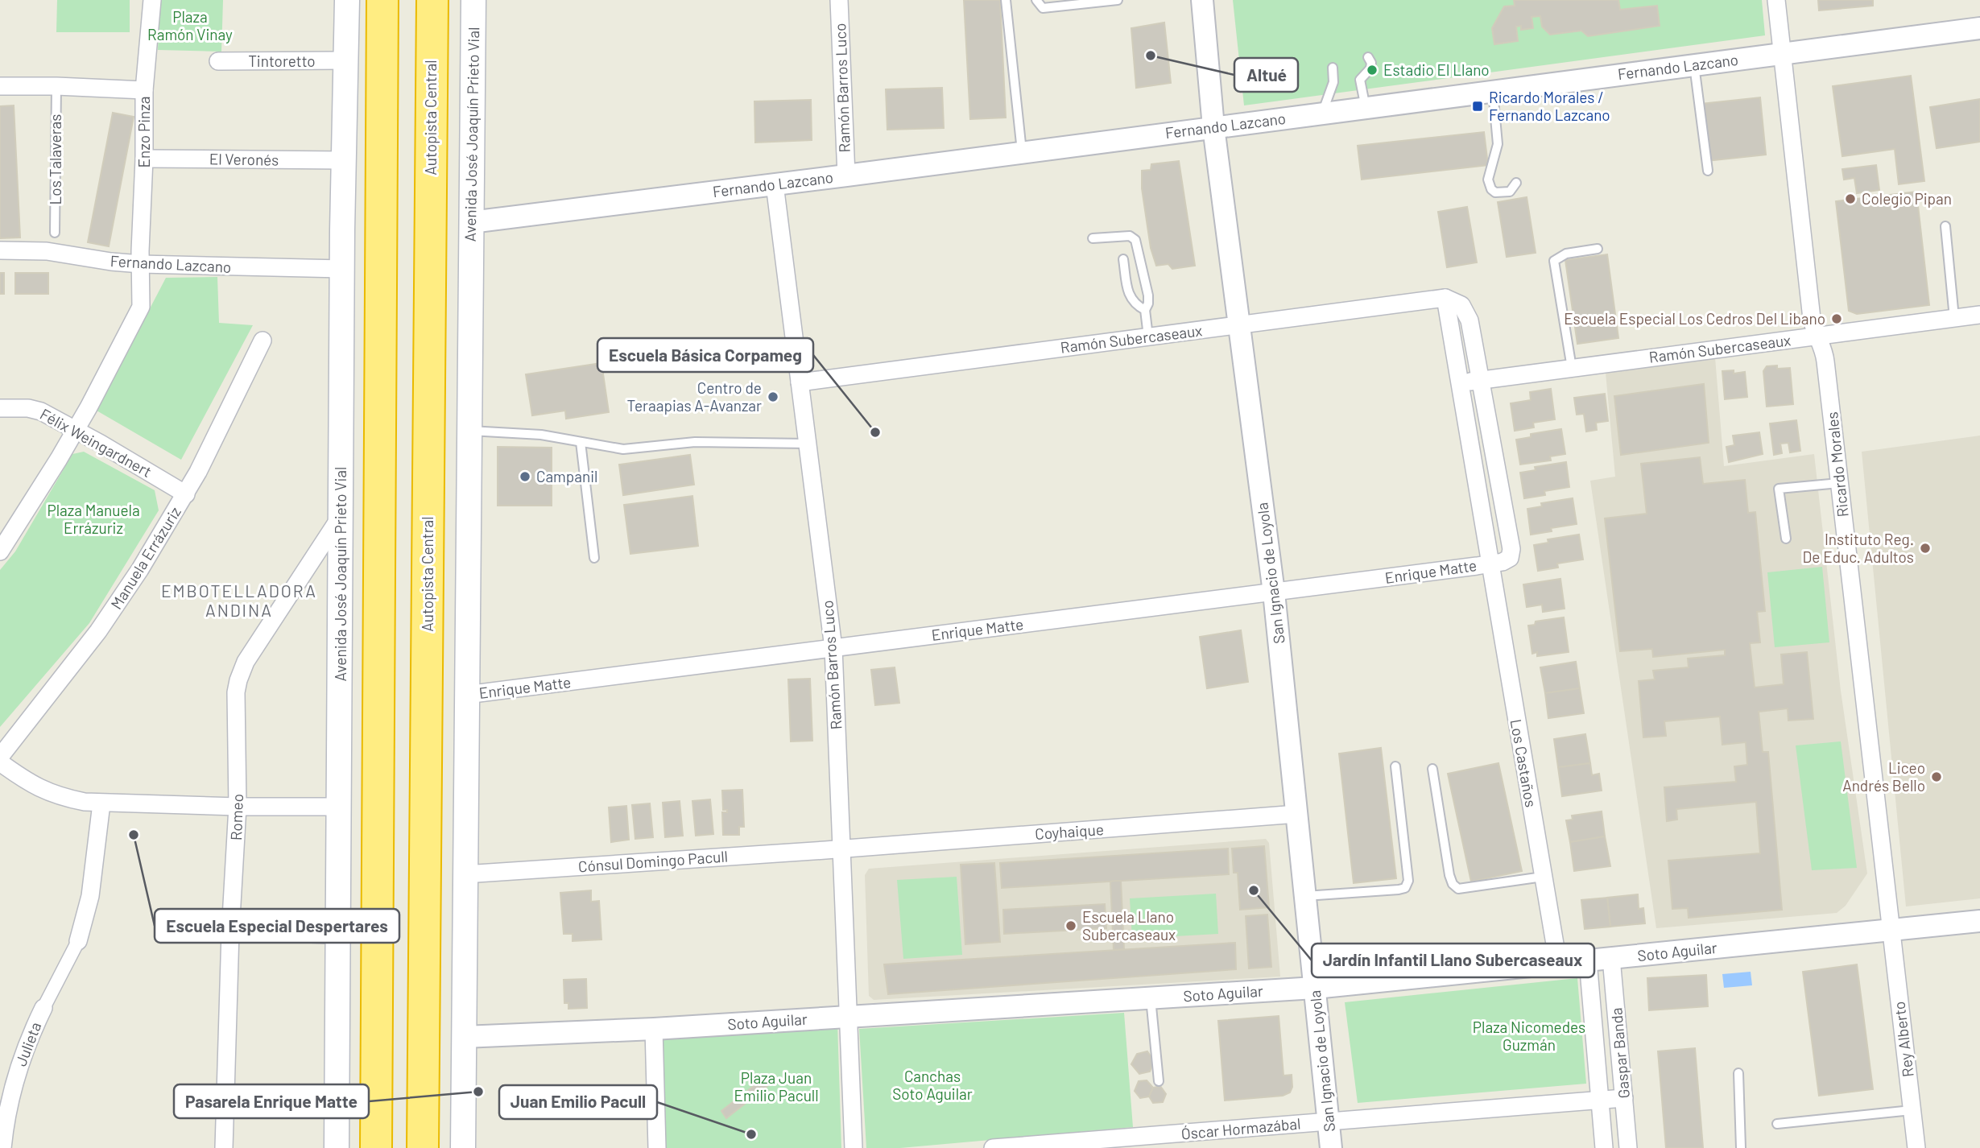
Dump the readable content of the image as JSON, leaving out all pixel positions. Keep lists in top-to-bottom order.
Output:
{
  "streets": {
    "highway": ["Autopista Central"],
    "main road": ["Avenida José Joaquín Prieto Vial"],
    "street": [
      "Tintoretto",
      "Fernando Lazcano",
      "Ramón Barros Luco",
      "Enzo Pinza",
      "El Veronés",
      "Ramón Subercaseaux",
      "Félix Weingardnert",
      "Ricardo Morales",
      "Manuela Errázuriz",
      "Enrique Matte",
      "San Ignacio de Loyola",
      "Los Castaños",
      "Romeo",
      "Coyhaique",
      "Cónsul Domingo Pacull",
      "Soto Aguilar",
      "Rey Alberto",
      "Julieta",
      "Gaspar Banda",
      "Óscar Hormazábal"
    ],
    "lane": ["Los Talaveras"]
  },
  "crossings": [
    ["Tintoretto", "Avenida José Joaquín Prieto Vial"],
    ["Fernando Lazcano", "Ramón Barros Luco"],
    ["Fernando Lazcano", "Enzo Pinza"],
    ["Fernando Lazcano", "Avenida José Joaquín Prieto Vial"],
    ["Fernando Lazcano", "Ricardo Morales"],
    ["Fernando Lazcano", "San Ignacio de Loyola"],
    ["Ramón Barros Luco", "Ramón Subercaseaux"],
    ["Ramón Barros Luco", "Enrique Matte"],
    ["Ramón Barros Luco", "Coyhaique"],
    ["Ramón Barros Luco", "Cónsul Domingo Pacull"],
    ["Ramón Barros Luco", "Soto Aguilar"],
    ["Enzo Pinza", "El Veronés"],
    ["Avenida José Joaquín Prieto Vial", "El Veronés"],
    ["Avenida José Joaquín Prieto Vial", "Enrique Matte"],
    ["Avenida José Joaquín Prieto Vial", "Romeo"],
    ["Avenida José Joaquín Prieto Vial", "Cónsul Domingo Pacull"],
    ["Avenida José Joaquín Prieto Vial", "Soto Aguilar"],
    ["Ramón Subercaseaux", "Ricardo Morales"],
    ["Ramón Subercaseaux", "San Ignacio de Loyola"],
    ["Ramón Subercaseaux", "Los Castaños"],
    ["Félix Weingardnert", "Manuela Errázuriz"],
    ["Ricardo Morales", "Soto Aguilar"],
    ["Ricardo Morales", "Rey Alberto"],
    ["Enrique Matte", "San Ignacio de Loyola"],
    ["Enrique Matte", "Los Castaños"],
    ["San Ignacio de Loyola", "Coyhaique"],
    ["San Ignacio de Loyola", "Soto Aguilar"],
    ["San Ignacio de Loyola", "Óscar Hormazábal"],
    ["Los Castaños", "Soto Aguilar"],
    ["Coyhaique", "Cónsul Domingo Pacull"],
    ["Soto Aguilar", "Rey Alberto"],
    ["Soto Aguilar", "Gaspar Banda"],
    ["Gaspar Banda", "Óscar Hormazábal"]
  ],
  "districts": ["EMBOTELLADORA ANDINA"],
  "parks": [
    "Plaza Ramón Vinay",
    "Plaza Manuela Errázuriz",
    "Plaza Nicomedes Guzmán",
    "Canchas Soto Aguilar",
    "Plaza Juan Emilio Pacull"
  ],
  "places": {
    "other": [
      "Altué",
      "Estadio El Llano",
      "Colegio Pipan",
      "Escuela Especial Los Cedros Del Libano",
      "Centro de Teraapias A-Avanzar",
      "Escuela Básica Corpameg",
      "Campanil",
      "Instituto Reg. De Educ. Adultos",
      "Liceo Andrés Bello",
      "Escuela Especial Despertares",
      "Jardín Infantil Llano Subercaseaux",
      "Escuela Llano Subercaseaux",
      "Pasarela Enrique Matte",
      "Juan Emilio Pacull"
    ],
    "transit": ["Ricardo Morales / Fernando Lazcano"]
  }
}
